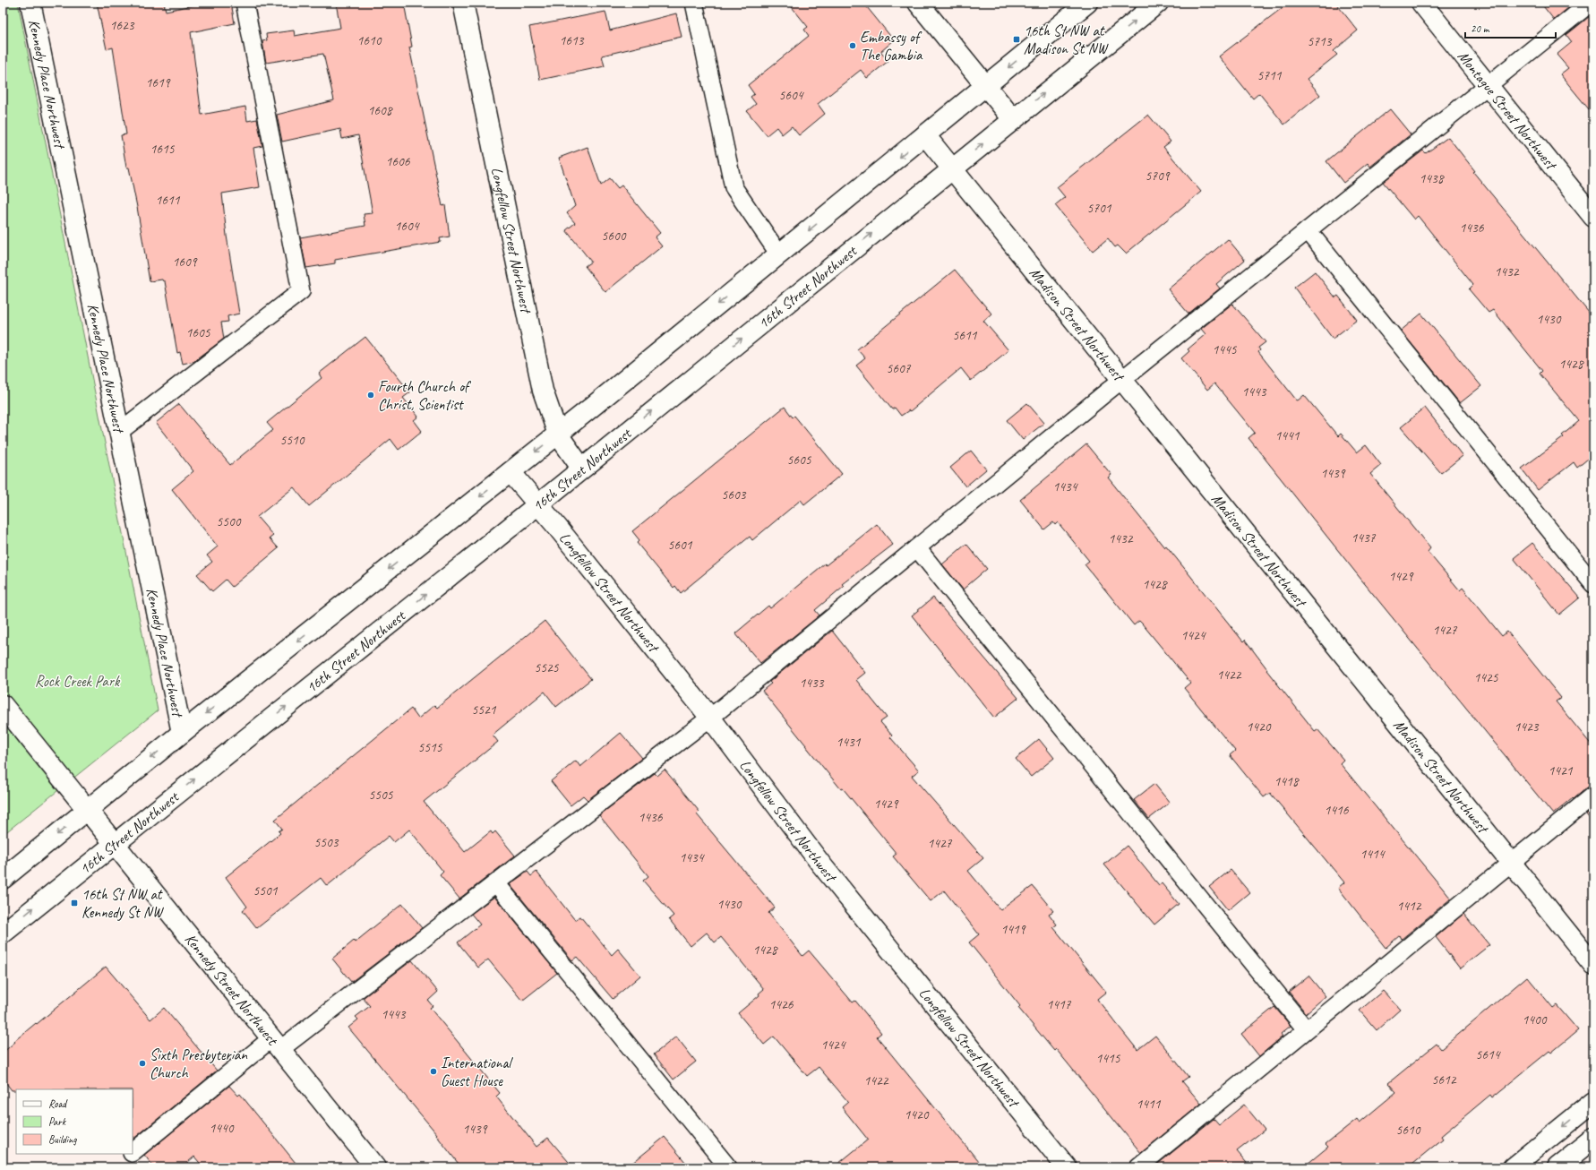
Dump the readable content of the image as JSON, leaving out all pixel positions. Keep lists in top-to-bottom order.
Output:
{
  "streets": {
    "street": [
      "Kennedy Place Northwest",
      "Montague Street Northwest",
      "Longfellow Street Northwest",
      "16th Street Northwest",
      "Madison Street Northwest",
      "Kennedy Street Northwest"
    ]
  },
  "crossings": [
    ["Longfellow Street Northwest", "16th Street Northwest"],
    ["16th Street Northwest", "Madison Street Northwest"],
    ["16th Street Northwest", "Kennedy Street Northwest"]
  ],
  "parks": ["Rock Creek Park"],
  "places": {
    "transit": ["16th St NW at Madison St NW", "16th St NW at Kennedy St NW"],
    "other": [
      "Embassy of The Gambia",
      "Fourth Church of Christ, Scientist",
      "Sixth Presbyterian Church",
      "International Guest House"
    ]
  },
  "house_numbers": [
    "1623",
    "1610",
    "1613",
    "5713",
    "5711",
    "1619",
    "5604",
    "1608",
    "1615",
    "1606",
    "5709",
    "1438",
    "1611",
    "5701",
    "1604",
    "1436",
    "5600",
    "1609",
    "1432",
    "1430",
    "1605",
    "5611",
    "1445",
    "1428",
    "5607",
    "1443",
    "1441",
    "5510",
    "5605",
    "1439",
    "1434",
    "5603",
    "5500",
    "1437",
    "1432",
    "5601",
    "1429",
    "1428",
    "1427",
    "1424",
    "5525",
    "1422",
    "1425",
    "1433",
    "5521",
    "1420",
    "1423",
    "1431",
    "5515",
    "1421",
    "1418",
    "5505",
    "1429",
    "1416",
    "1436",
    "5503",
    "1427",
    "1414",
    "1434",
    "5501",
    "1430",
    "1412",
    "1419",
    "1428",
    "1426",
    "1417",
    "1443",
    "1400",
    "1424",
    "5614",
    "1415",
    "5612",
    "1422",
    "1411",
    "1420",
    "1440",
    "1439",
    "5610"
  ],
  "legend": ["Road", "Park", "Building"],
  "scale_bar": "20 m"
}
